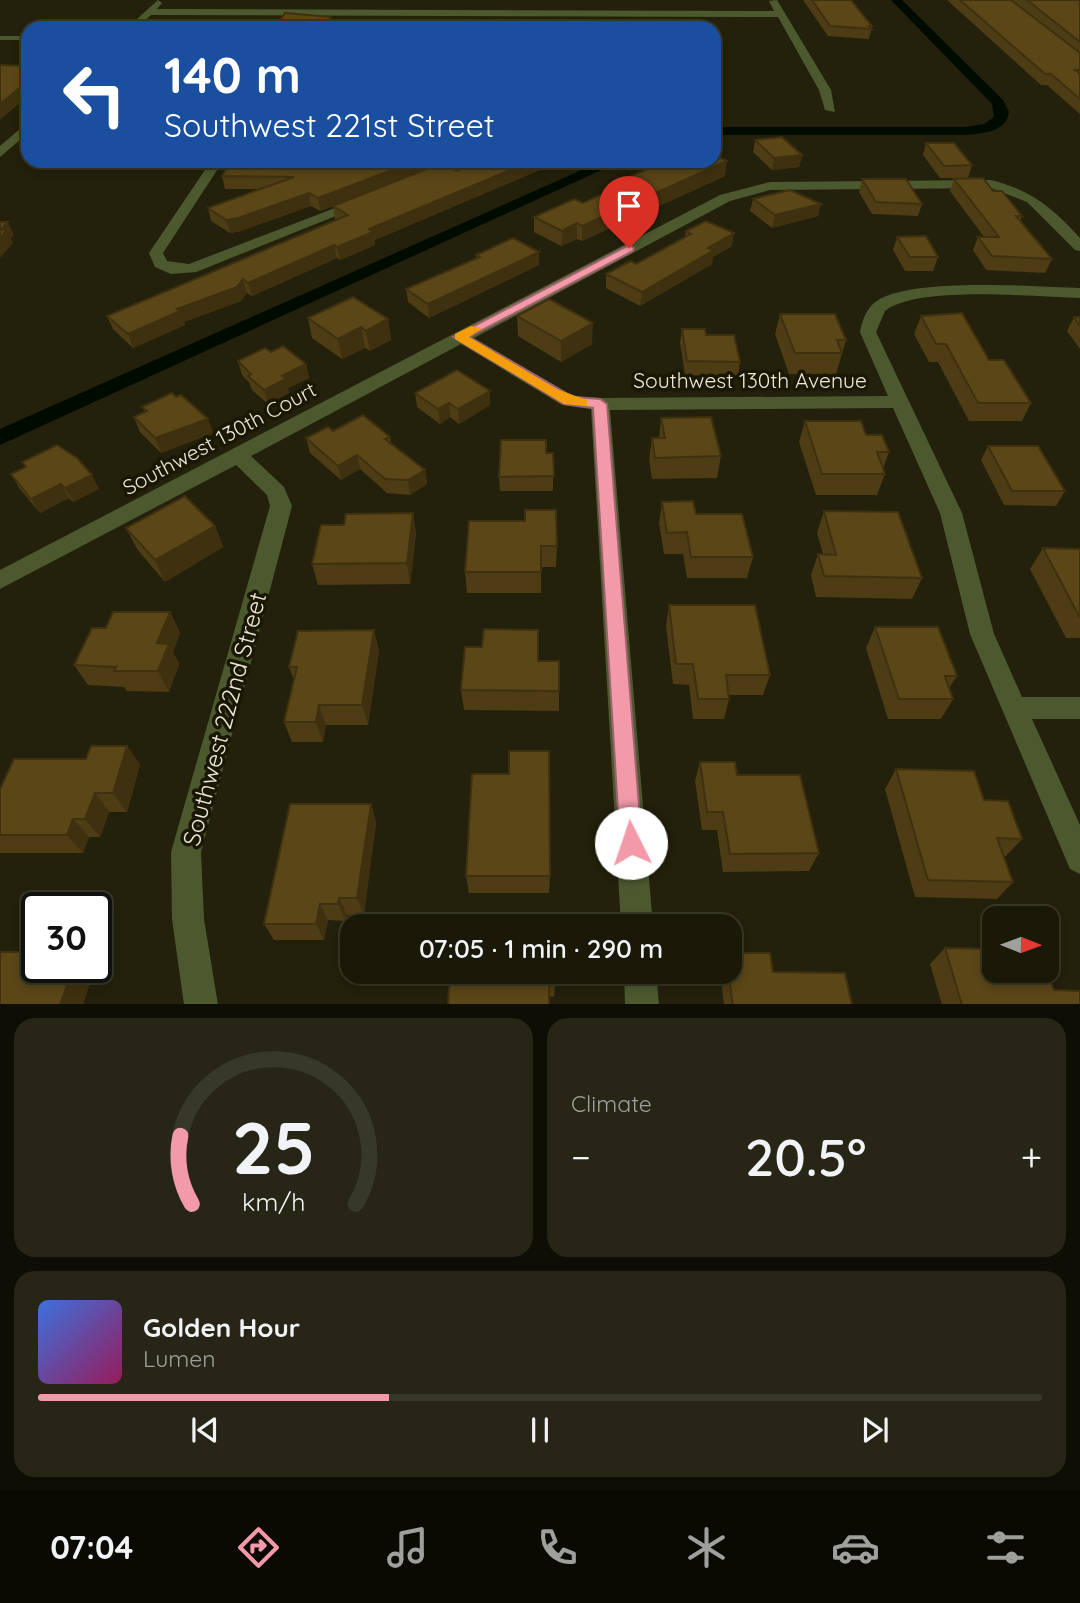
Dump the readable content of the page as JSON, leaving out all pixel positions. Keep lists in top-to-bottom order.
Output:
{
  "streets": {
    "street": ["Southwest 130th Avenue", "Southwest 130th Court", "Southwest 222nd Street"]
  },
  "crossings": [
    ["Southwest 130th Avenue", "Southwest 130th Court"],
    ["Southwest 130th Court", "Southwest 222nd Street"]
  ],
  "north": "right",
  "page": {
    "turn": ["140 m", "Southwest 221st Street"],
    "limit": "30",
    "trip": "07:05 · 1 min · 290 m",
    "tile": "Climate",
    "heat": ["−", "20.5°", "+"],
    "song": ["Golden Hour", "Lumen"],
    "tabs": "07:04",
    "gauge": ["25", "km/h"]
  }
}
